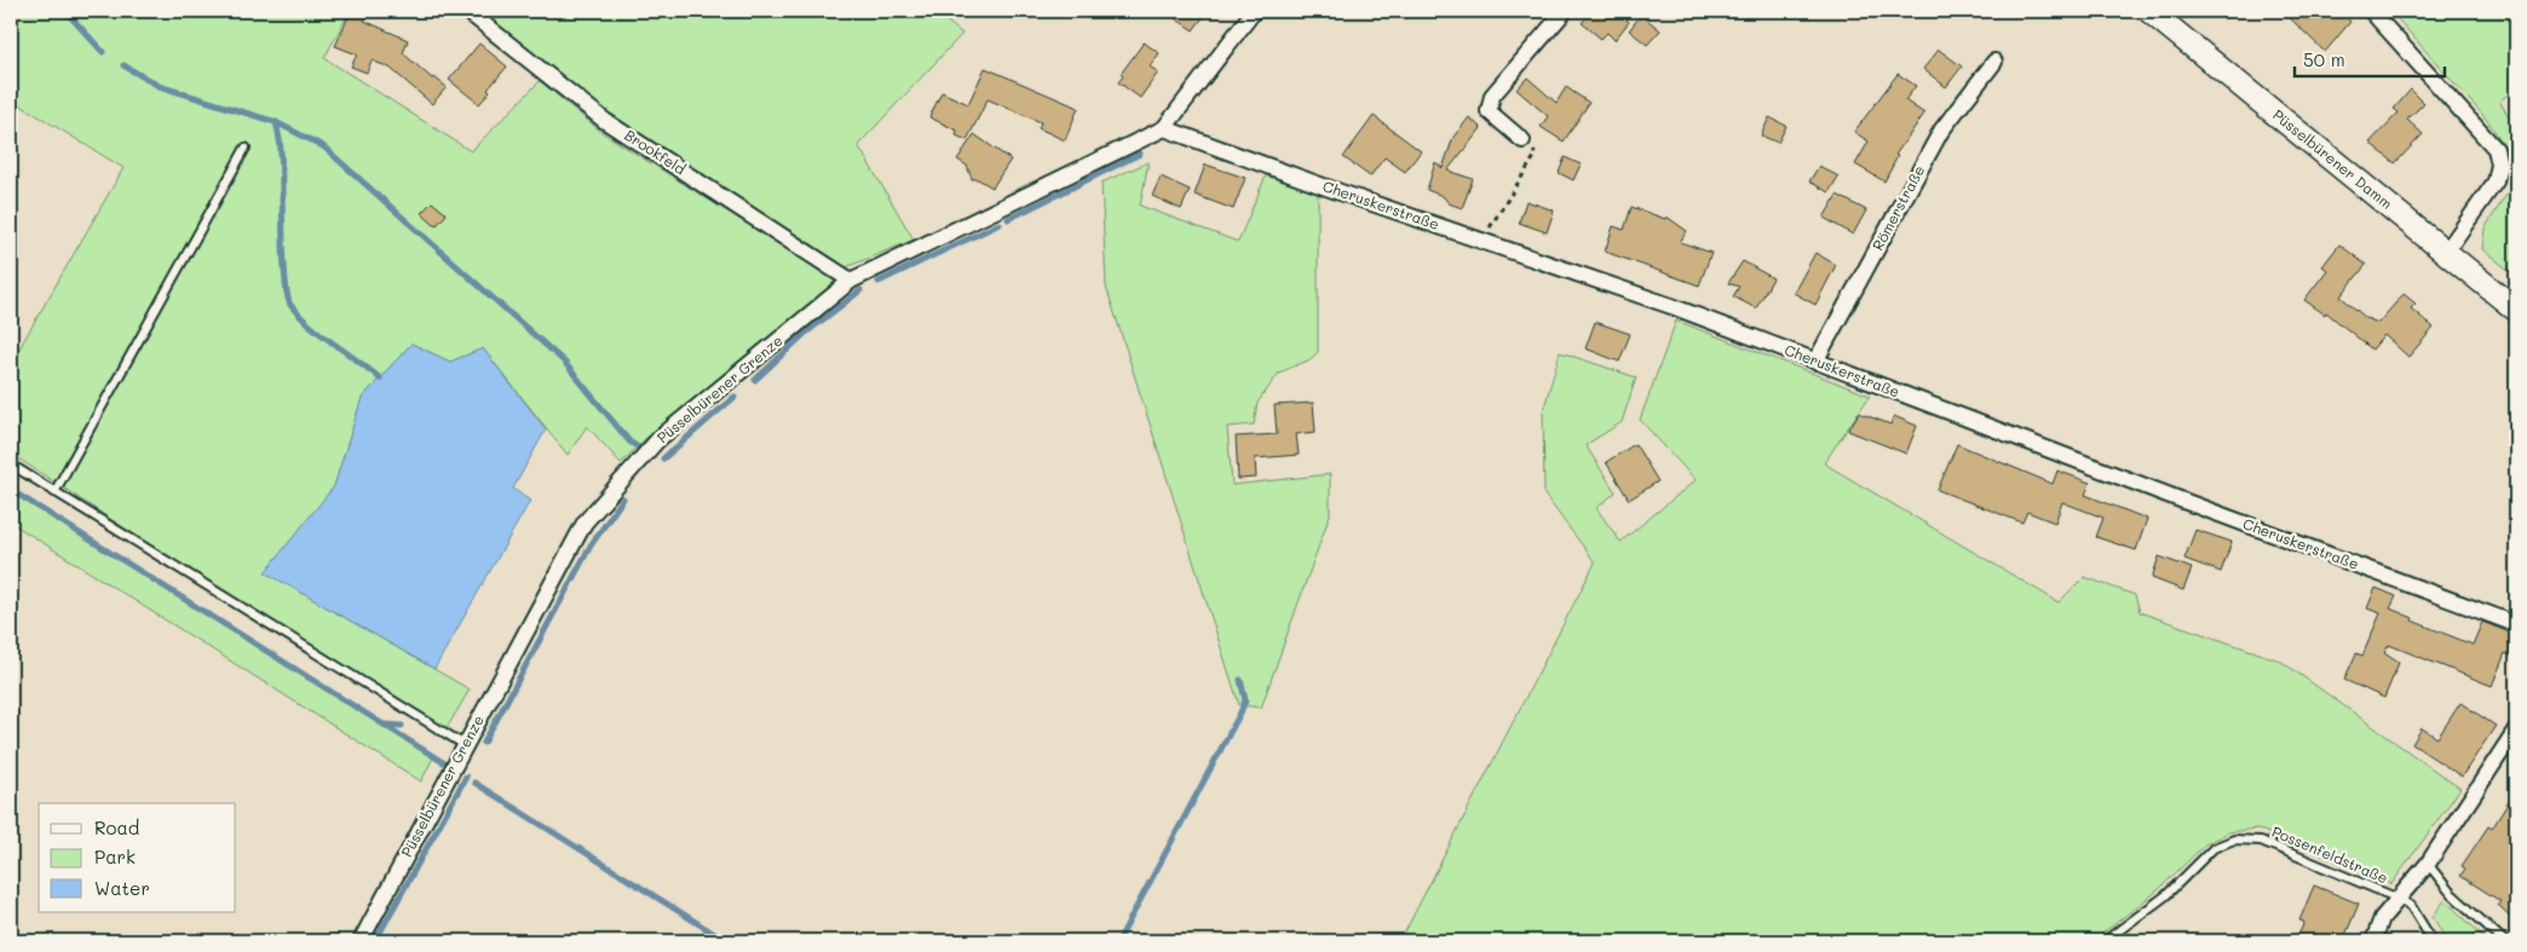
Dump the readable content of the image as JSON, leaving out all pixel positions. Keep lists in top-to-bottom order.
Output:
{
  "streets": {
    "main road": ["Püsselbürener Damm"],
    "street": [
      "Brookfeld",
      "Cheruskerstraße",
      "Römerstraße",
      "Püsselbürener Grenze"
    ],
    "lane": ["Possenfeldstraße"]
  },
  "crossings": [
    ["Brookfeld", "Püsselbürener Grenze"],
    ["Cheruskerstraße", "Römerstraße"],
    ["Cheruskerstraße", "Püsselbürener Grenze"]
  ],
  "legend": ["Road", "Park", "Water"],
  "scale_bar": "50 m"
}
